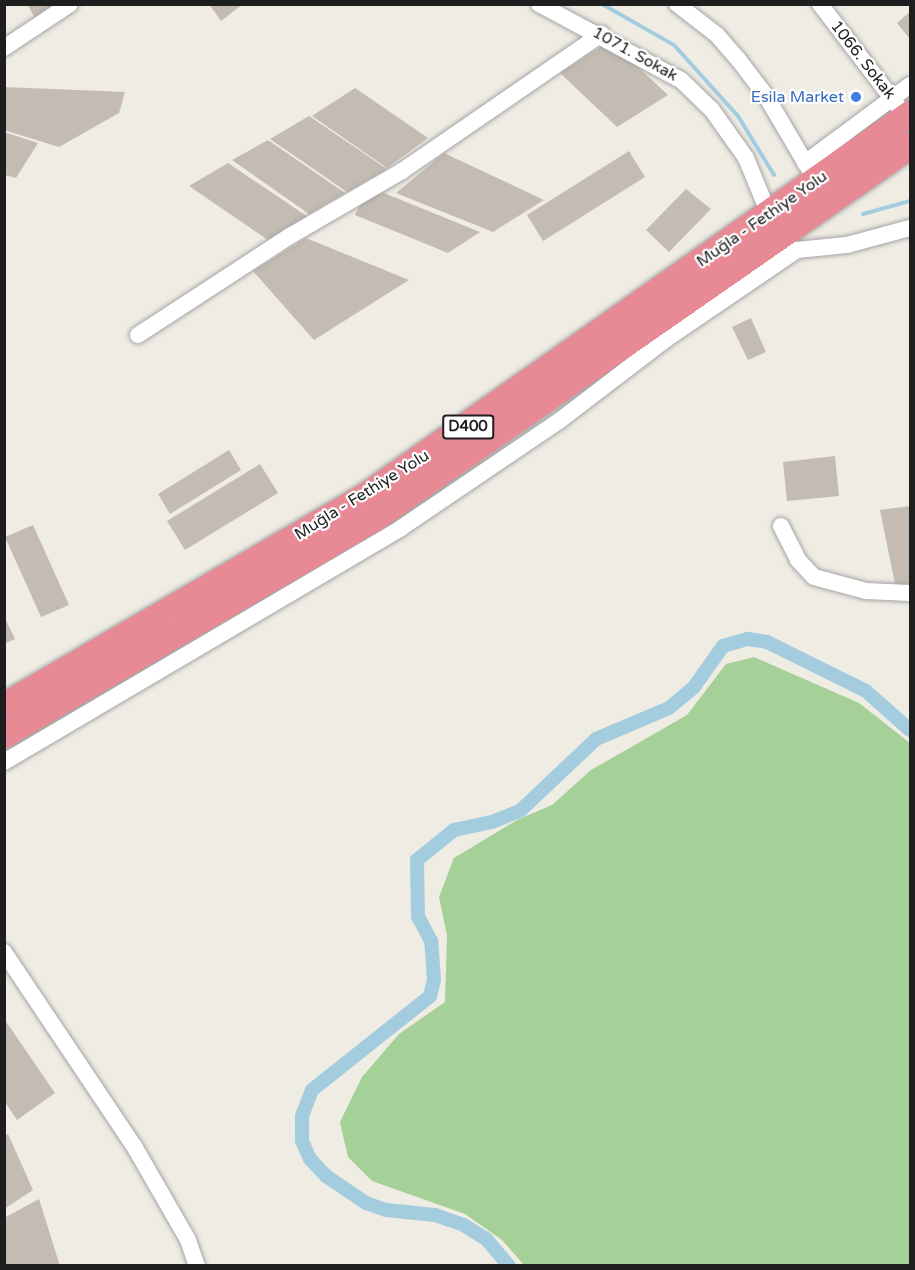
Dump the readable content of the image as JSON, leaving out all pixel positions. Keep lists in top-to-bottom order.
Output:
{
  "streets": {
    "highway": ["Muğla - Fethiye Yolu", "D400"],
    "street": ["1071. Sokak", "1066. Sokak"]
  },
  "crossings": [
    ["1071. Sokak", "Muğla - Fethiye Yolu"],
    ["1066. Sokak", "Muğla - Fethiye Yolu"]
  ],
  "places": ["Esila Market"]
}
